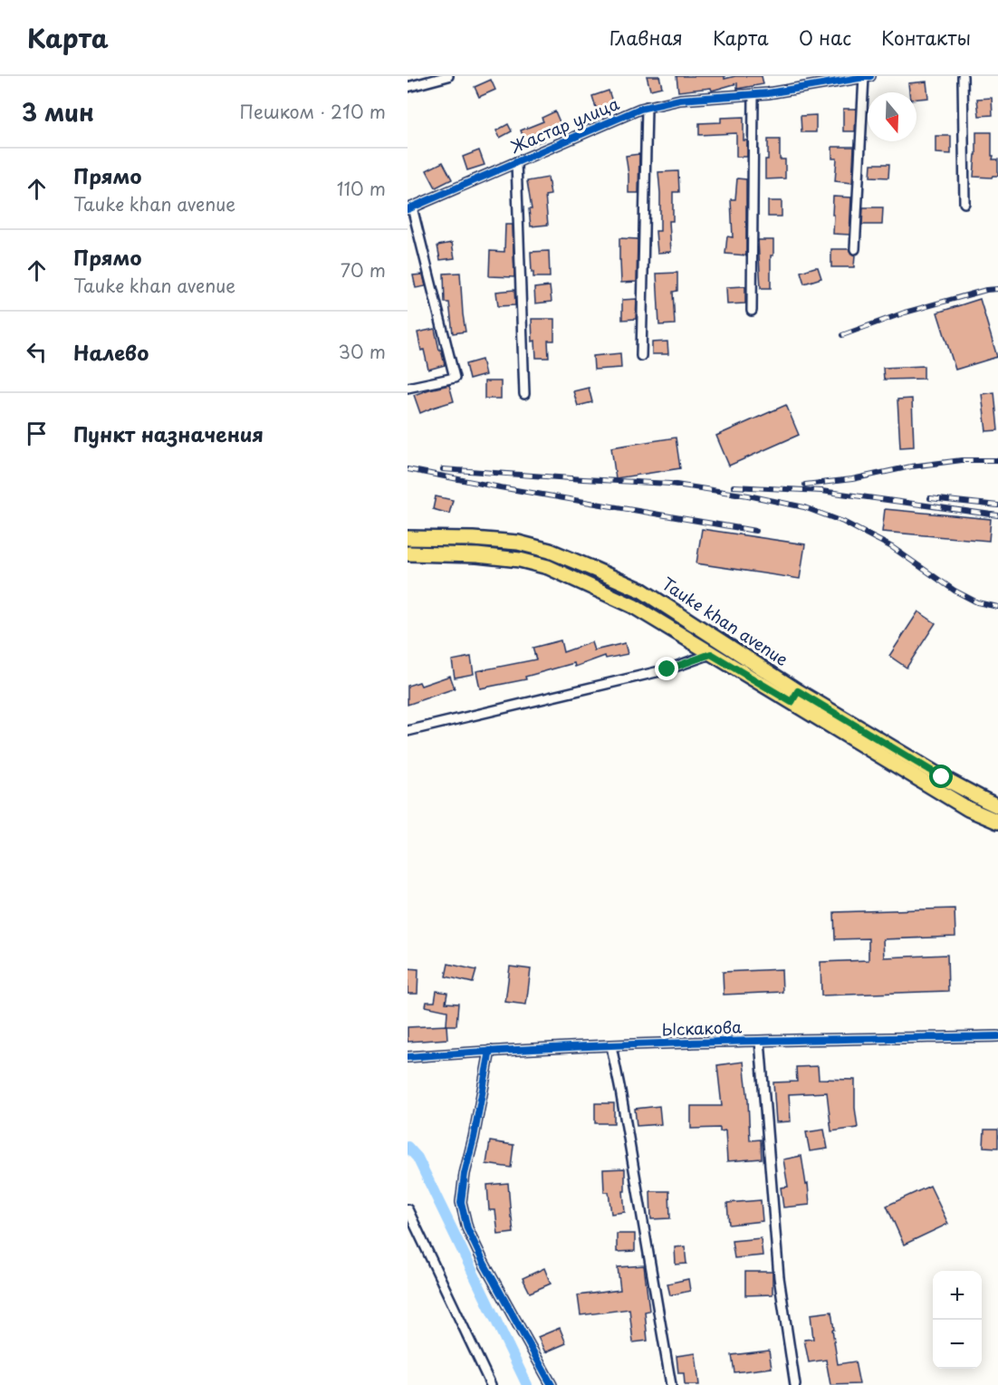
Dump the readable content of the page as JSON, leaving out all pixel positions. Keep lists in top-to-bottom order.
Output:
{
  "streets": {
    "main road": ["Tauke khan avenue"],
    "street": ["Жастар улица", "Ыскакова"]
  },
  "north": "bottom",
  "page": {
    "header": "Карта",
    "nav": [
      "Главная",
      "Карта",
      "О нас",
      "Контакты"
    ],
    "heading": ["3 мин", "Пешком · 210 m"],
    "list": [
      ["Прямо", "Tauke khan avenue", "110 m"],
      ["Прямо", "Tauke khan avenue", "70 m"],
      ["Налево", "30 m"],
      "Пункт назначения"
    ],
    "map_buttons": ["+", "−"]
  }
}
